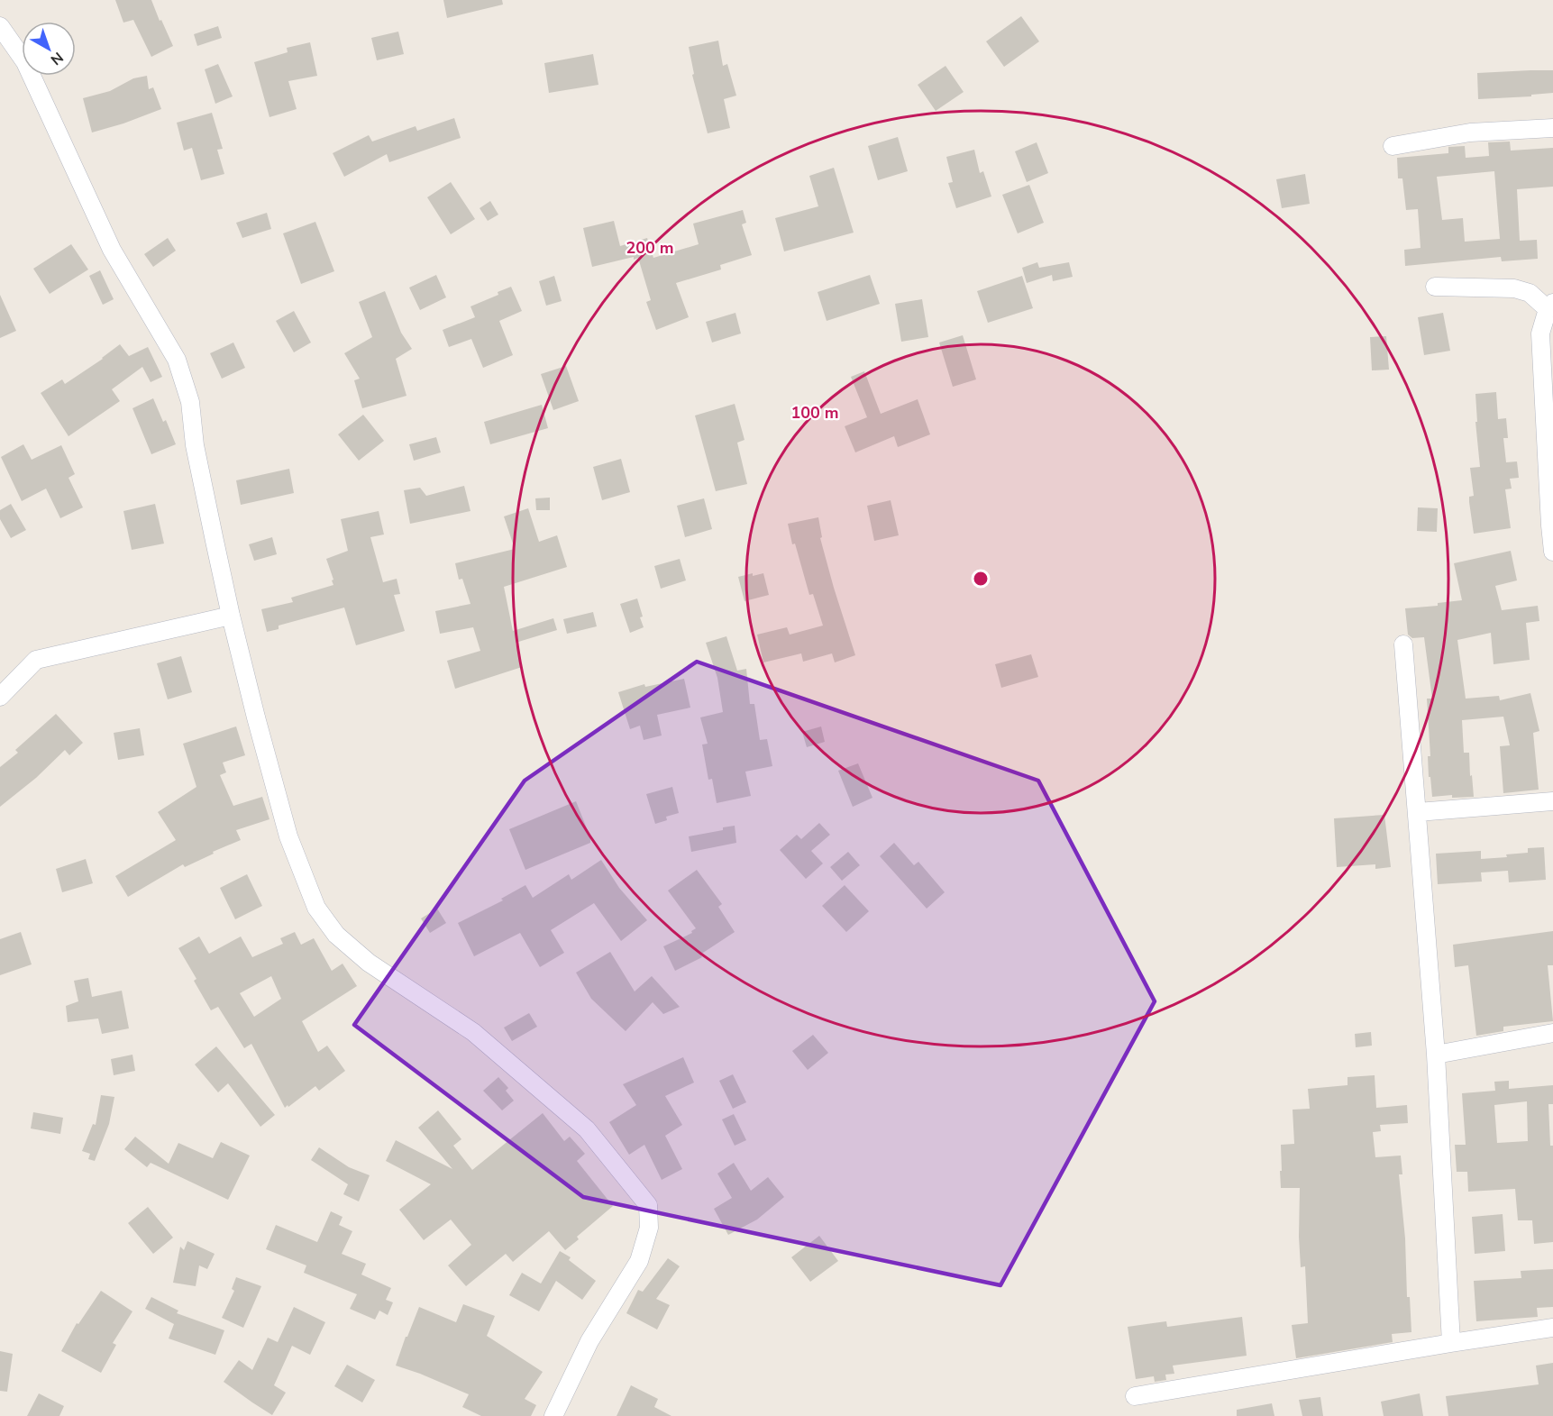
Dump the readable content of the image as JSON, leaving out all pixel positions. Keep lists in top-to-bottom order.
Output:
{
  "north": "bottom right",
  "rings": ["200 m", "100 m"]
}
